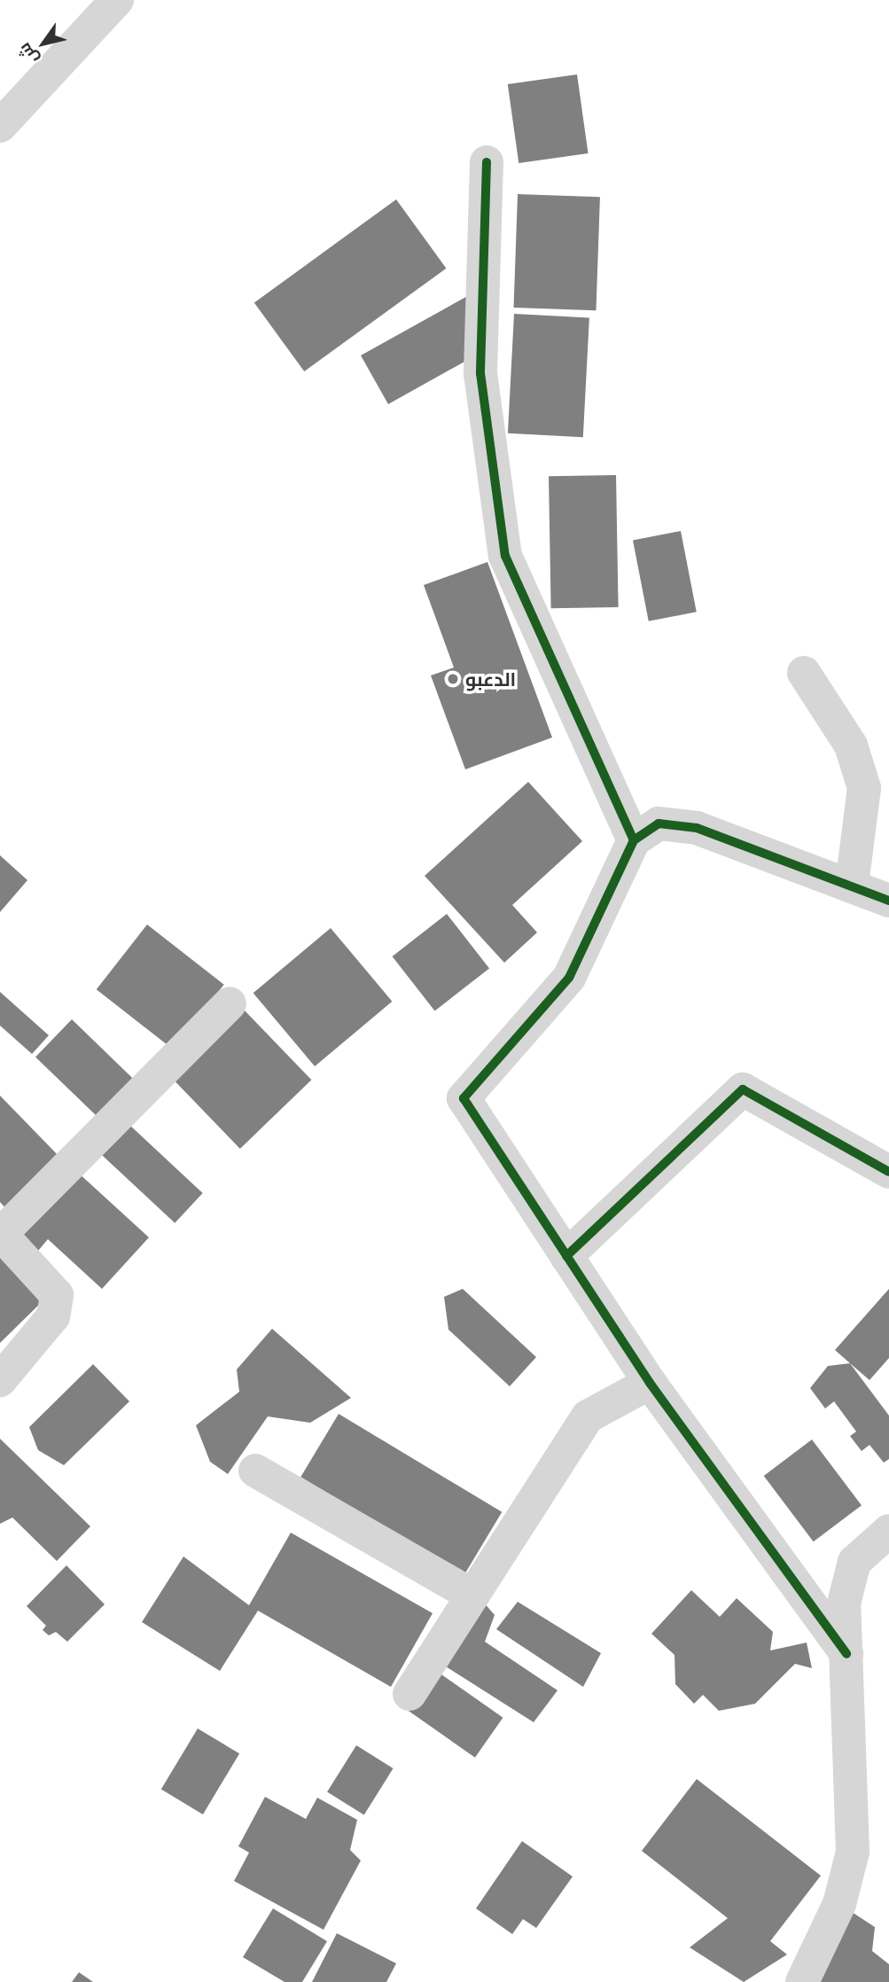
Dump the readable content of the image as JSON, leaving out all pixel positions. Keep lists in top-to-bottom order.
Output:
{
  "places": ["الدعبو"],
  "north": "bottom left"
}
